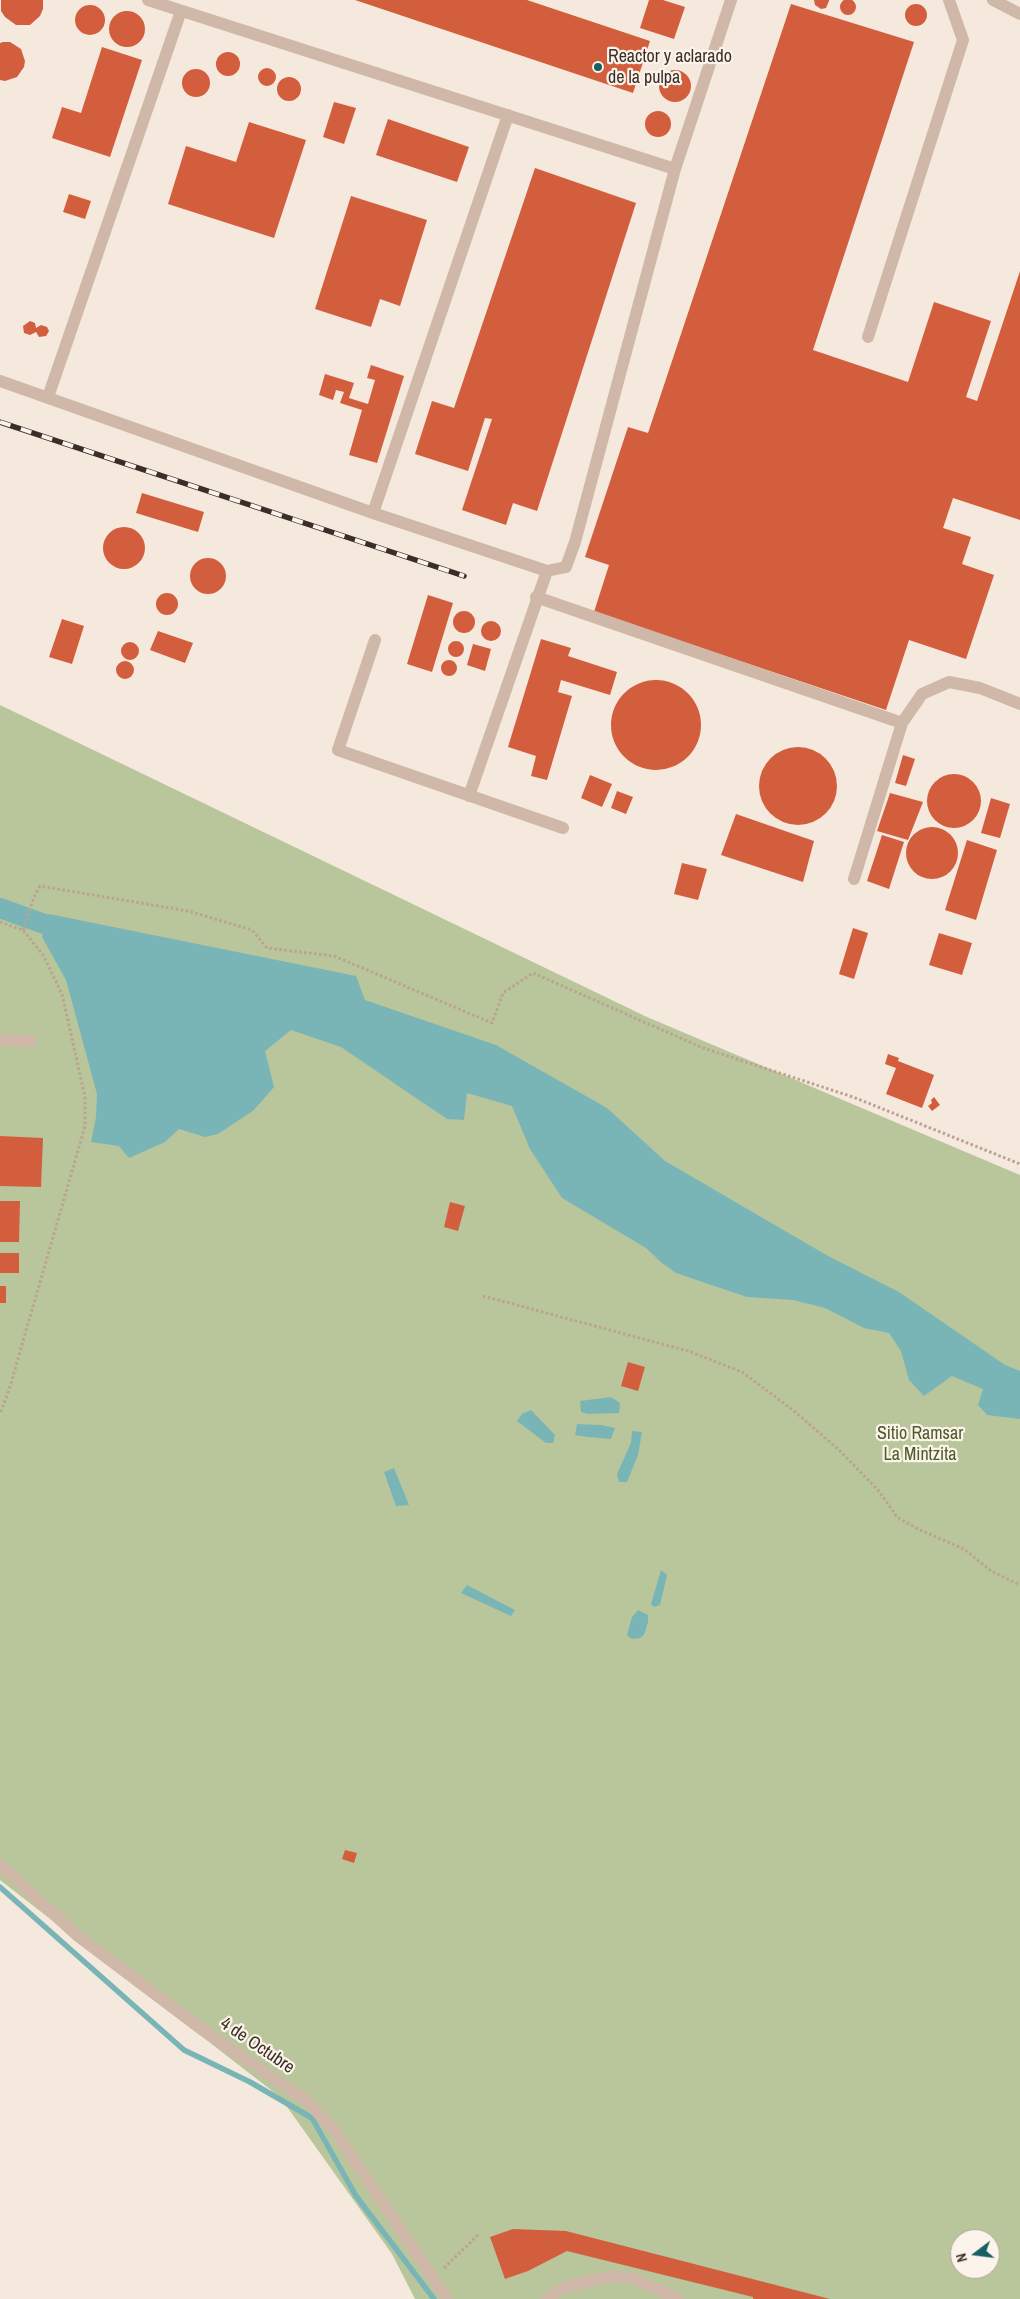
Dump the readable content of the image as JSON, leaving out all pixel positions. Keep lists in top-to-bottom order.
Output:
{
  "streets": {
    "street": ["4 de Octubre"]
  },
  "parks": ["Sitio Ramsar La Mintzita"],
  "places": ["Reactor y aclarado de la pulpa"],
  "north": "left"
}
